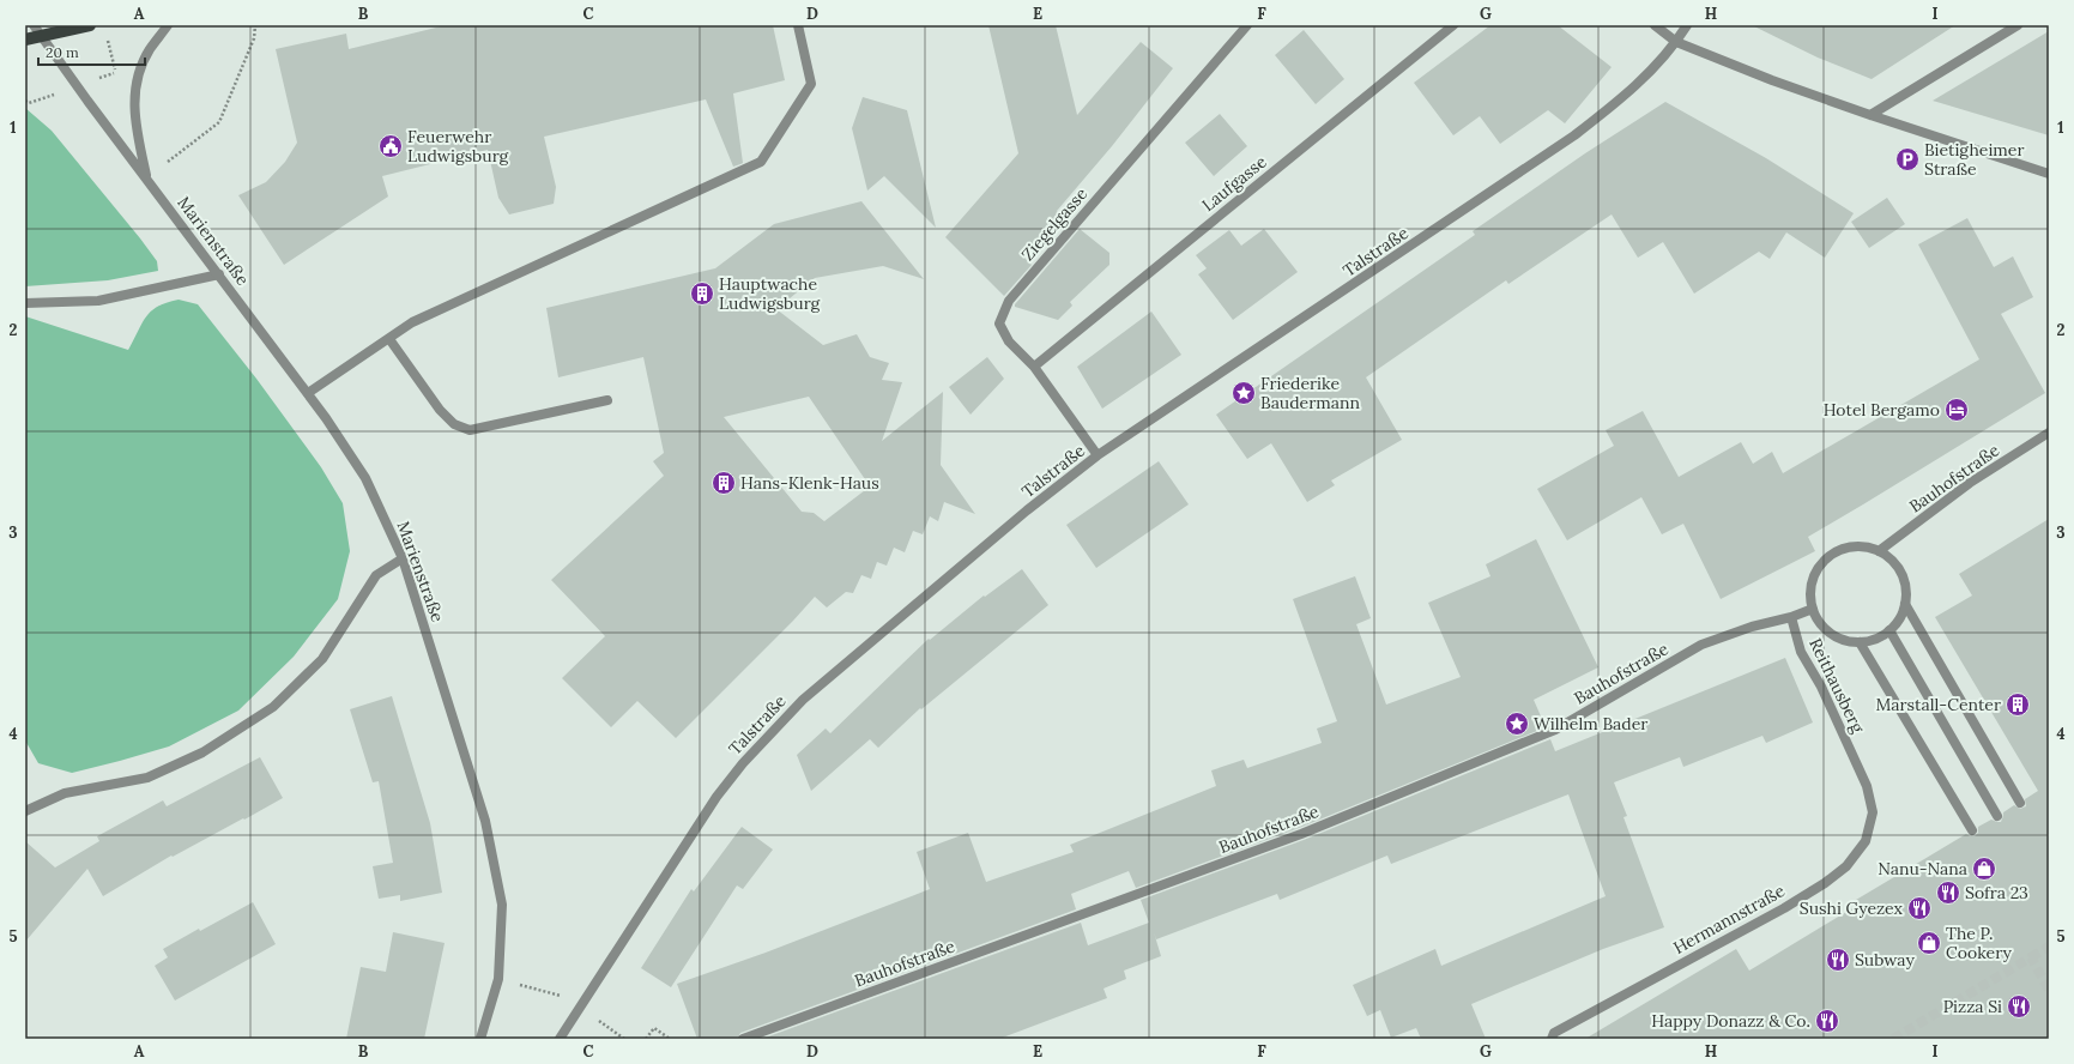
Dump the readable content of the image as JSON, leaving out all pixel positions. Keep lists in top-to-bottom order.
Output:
{
  "streets": {
    "street": [
      "Laufgasse",
      "Ziegelgasse",
      "Marienstraße",
      "Talstraße",
      "Bauhofstraße",
      "Reithausberg",
      "Hermannstraße"
    ]
  },
  "crossings": [
    ["Laufgasse", "Ziegelgasse"],
    ["Ziegelgasse", "Talstraße"],
    ["Bauhofstraße", "Reithausberg"],
    ["Reithausberg", "Hermannstraße"]
  ],
  "places": {
    "public building": ["Feuerwehr Ludwigsburg"],
    "parking": ["Bietigheimer Straße"],
    "building": ["Hauptwache Ludwigsburg", "Hans-Klenk-Haus", "Marstall-Center"],
    "place": ["Friederike Baudermann", "Wilhelm Bader"],
    "hotel": ["Hotel Bergamo"],
    "shop": ["Nanu-Nana", "The P. Cookery"],
    "restaurant": [
      "Sofra 23",
      "Sushi Gyezex",
      "Subway",
      "Pizza Si",
      "Happy Donazz & Co."
    ]
  },
  "scale_bar": "20 m",
  "grid": {
    "columns": [
      "A",
      "B",
      "C",
      "D",
      "E",
      "F",
      "G",
      "H",
      "I"
    ],
    "rows": [
      "1",
      "2",
      "3",
      "4",
      "5"
    ]
  }
}
